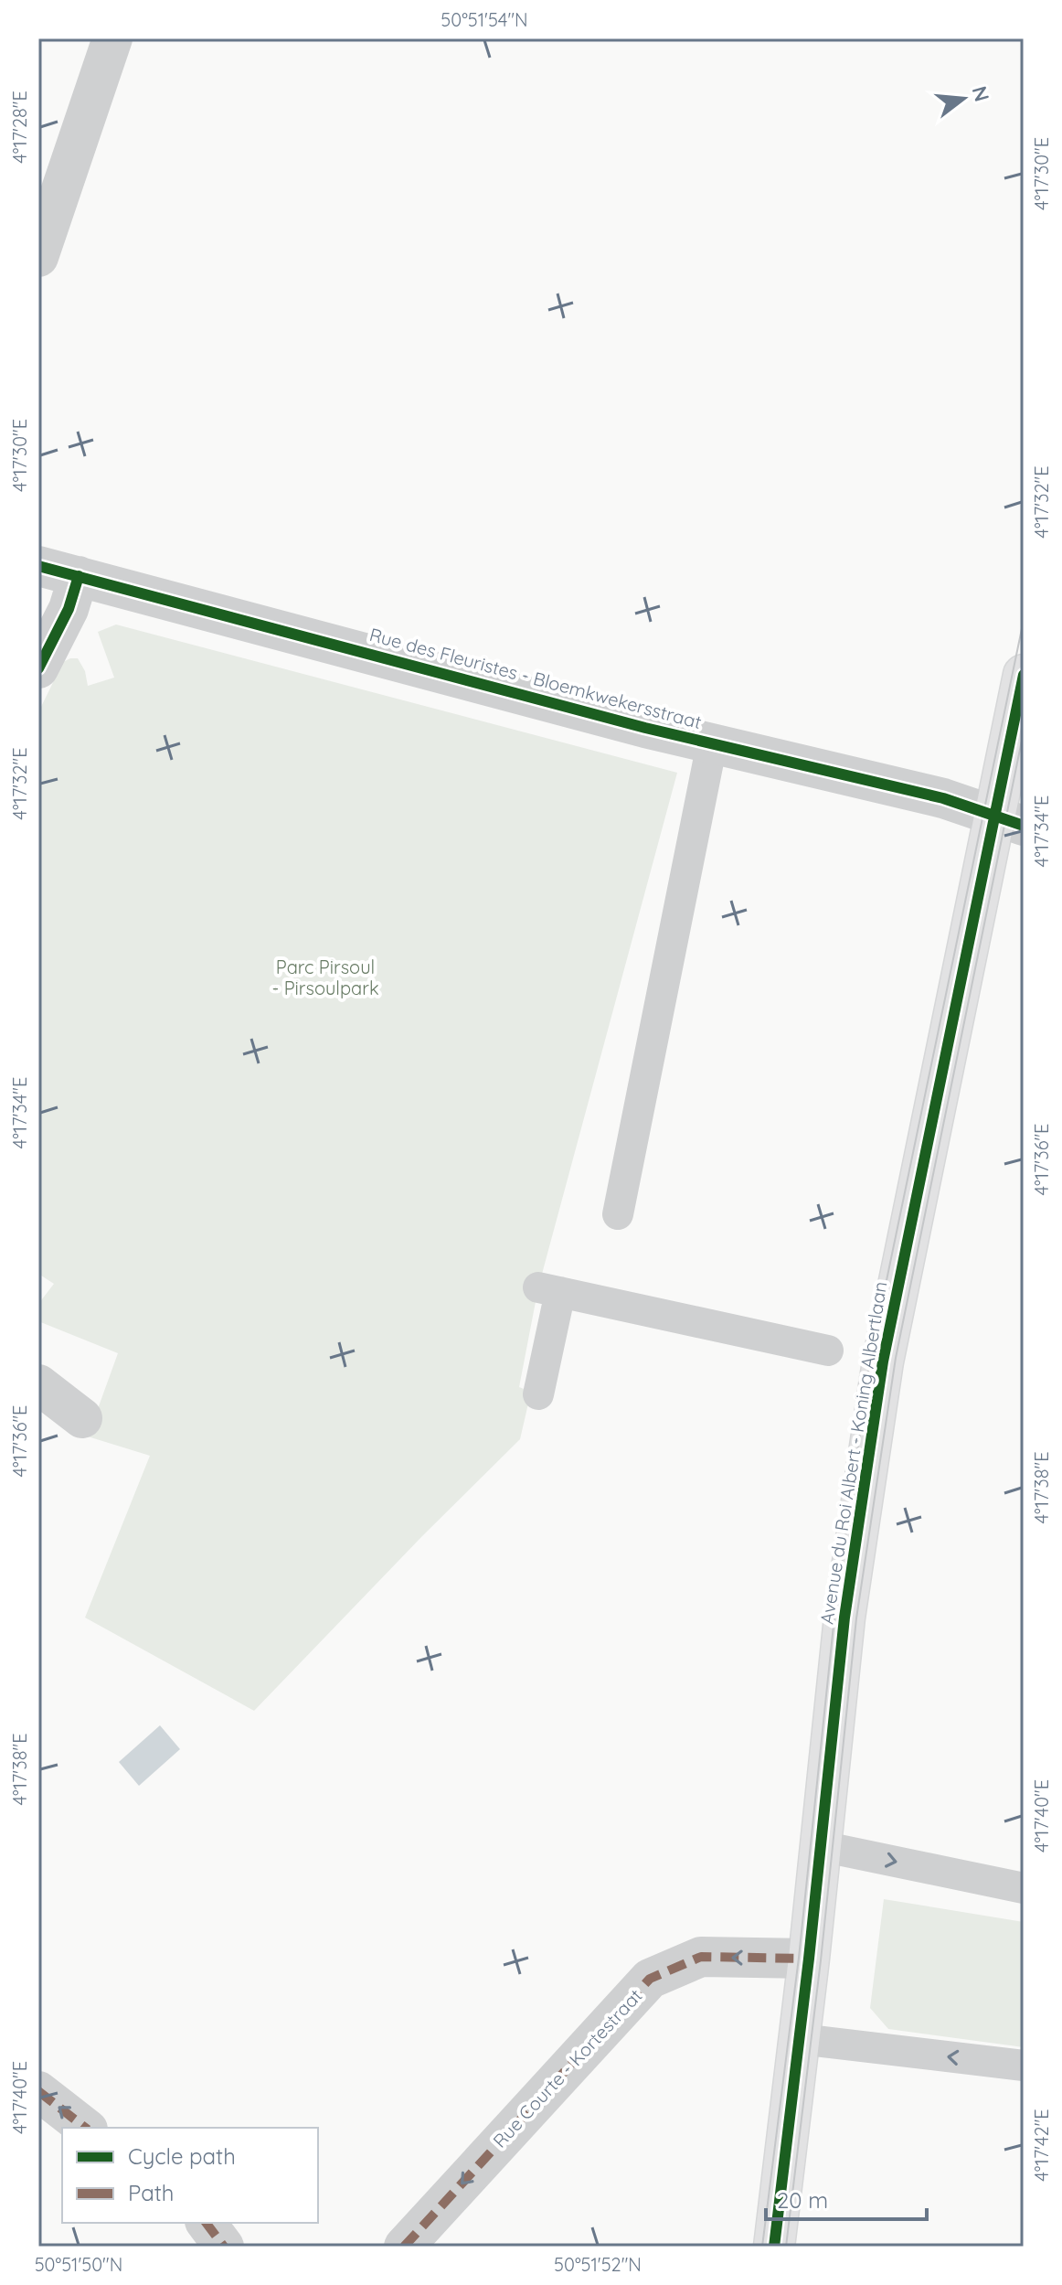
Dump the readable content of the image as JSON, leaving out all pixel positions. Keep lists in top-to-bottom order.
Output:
{
  "streets": {
    "street": ["Rue des Fleuristes - Bloemkwekersstraat", "Avenue du Roi Albert - Koning Albertlaan", "Rue Courte - Kortestraat"]
  },
  "crossings": [
    ["Rue des Fleuristes - Bloemkwekersstraat", "Avenue du Roi Albert - Koning Albertlaan"],
    ["Avenue du Roi Albert - Koning Albertlaan", "Rue Courte - Kortestraat"]
  ],
  "one_way": ["Rue Courte - Kortestraat"],
  "parks": ["Parc Pirsoul - Pirsoulpark"],
  "legend": ["Cycle path", "Path"],
  "scale_bar": "20 m",
  "north": "right",
  "coordinates": [
    "50°51'54\"N",
    "4°17'28\"E",
    "4°17'30\"E",
    "4°17'32\"E",
    "4°17'34\"E",
    "4°17'36\"E",
    "4°17'38\"E",
    "4°17'40\"E",
    "4°17'42\"E",
    "50°51'50\"N",
    "50°51'52\"N"
  ]
}
